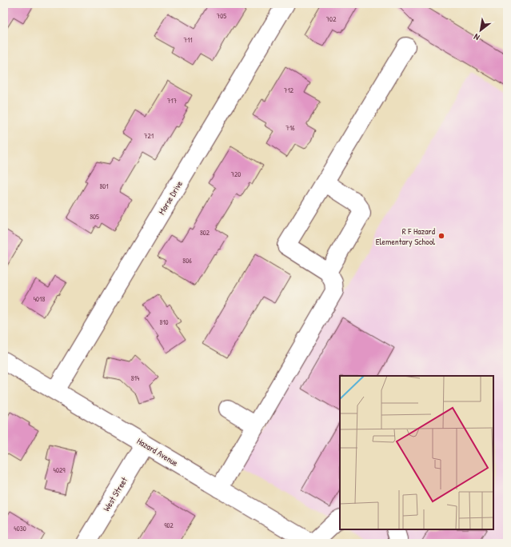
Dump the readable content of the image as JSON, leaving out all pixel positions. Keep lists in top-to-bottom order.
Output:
{
  "streets": {
    "street": ["Morse Drive", "Hazard Avenue", "West Street"]
  },
  "crossings": [
    ["Morse Drive", "Hazard Avenue"],
    ["Hazard Avenue", "West Street"]
  ],
  "places": ["R F Hazard Elementary School"],
  "house_numbers": [
    "705",
    "702",
    "711",
    "712",
    "717",
    "716",
    "721",
    "720",
    "801",
    "805",
    "802",
    "806",
    "4018",
    "810",
    "814",
    "4029",
    "902",
    "4030"
  ],
  "north": "bottom left"
}
